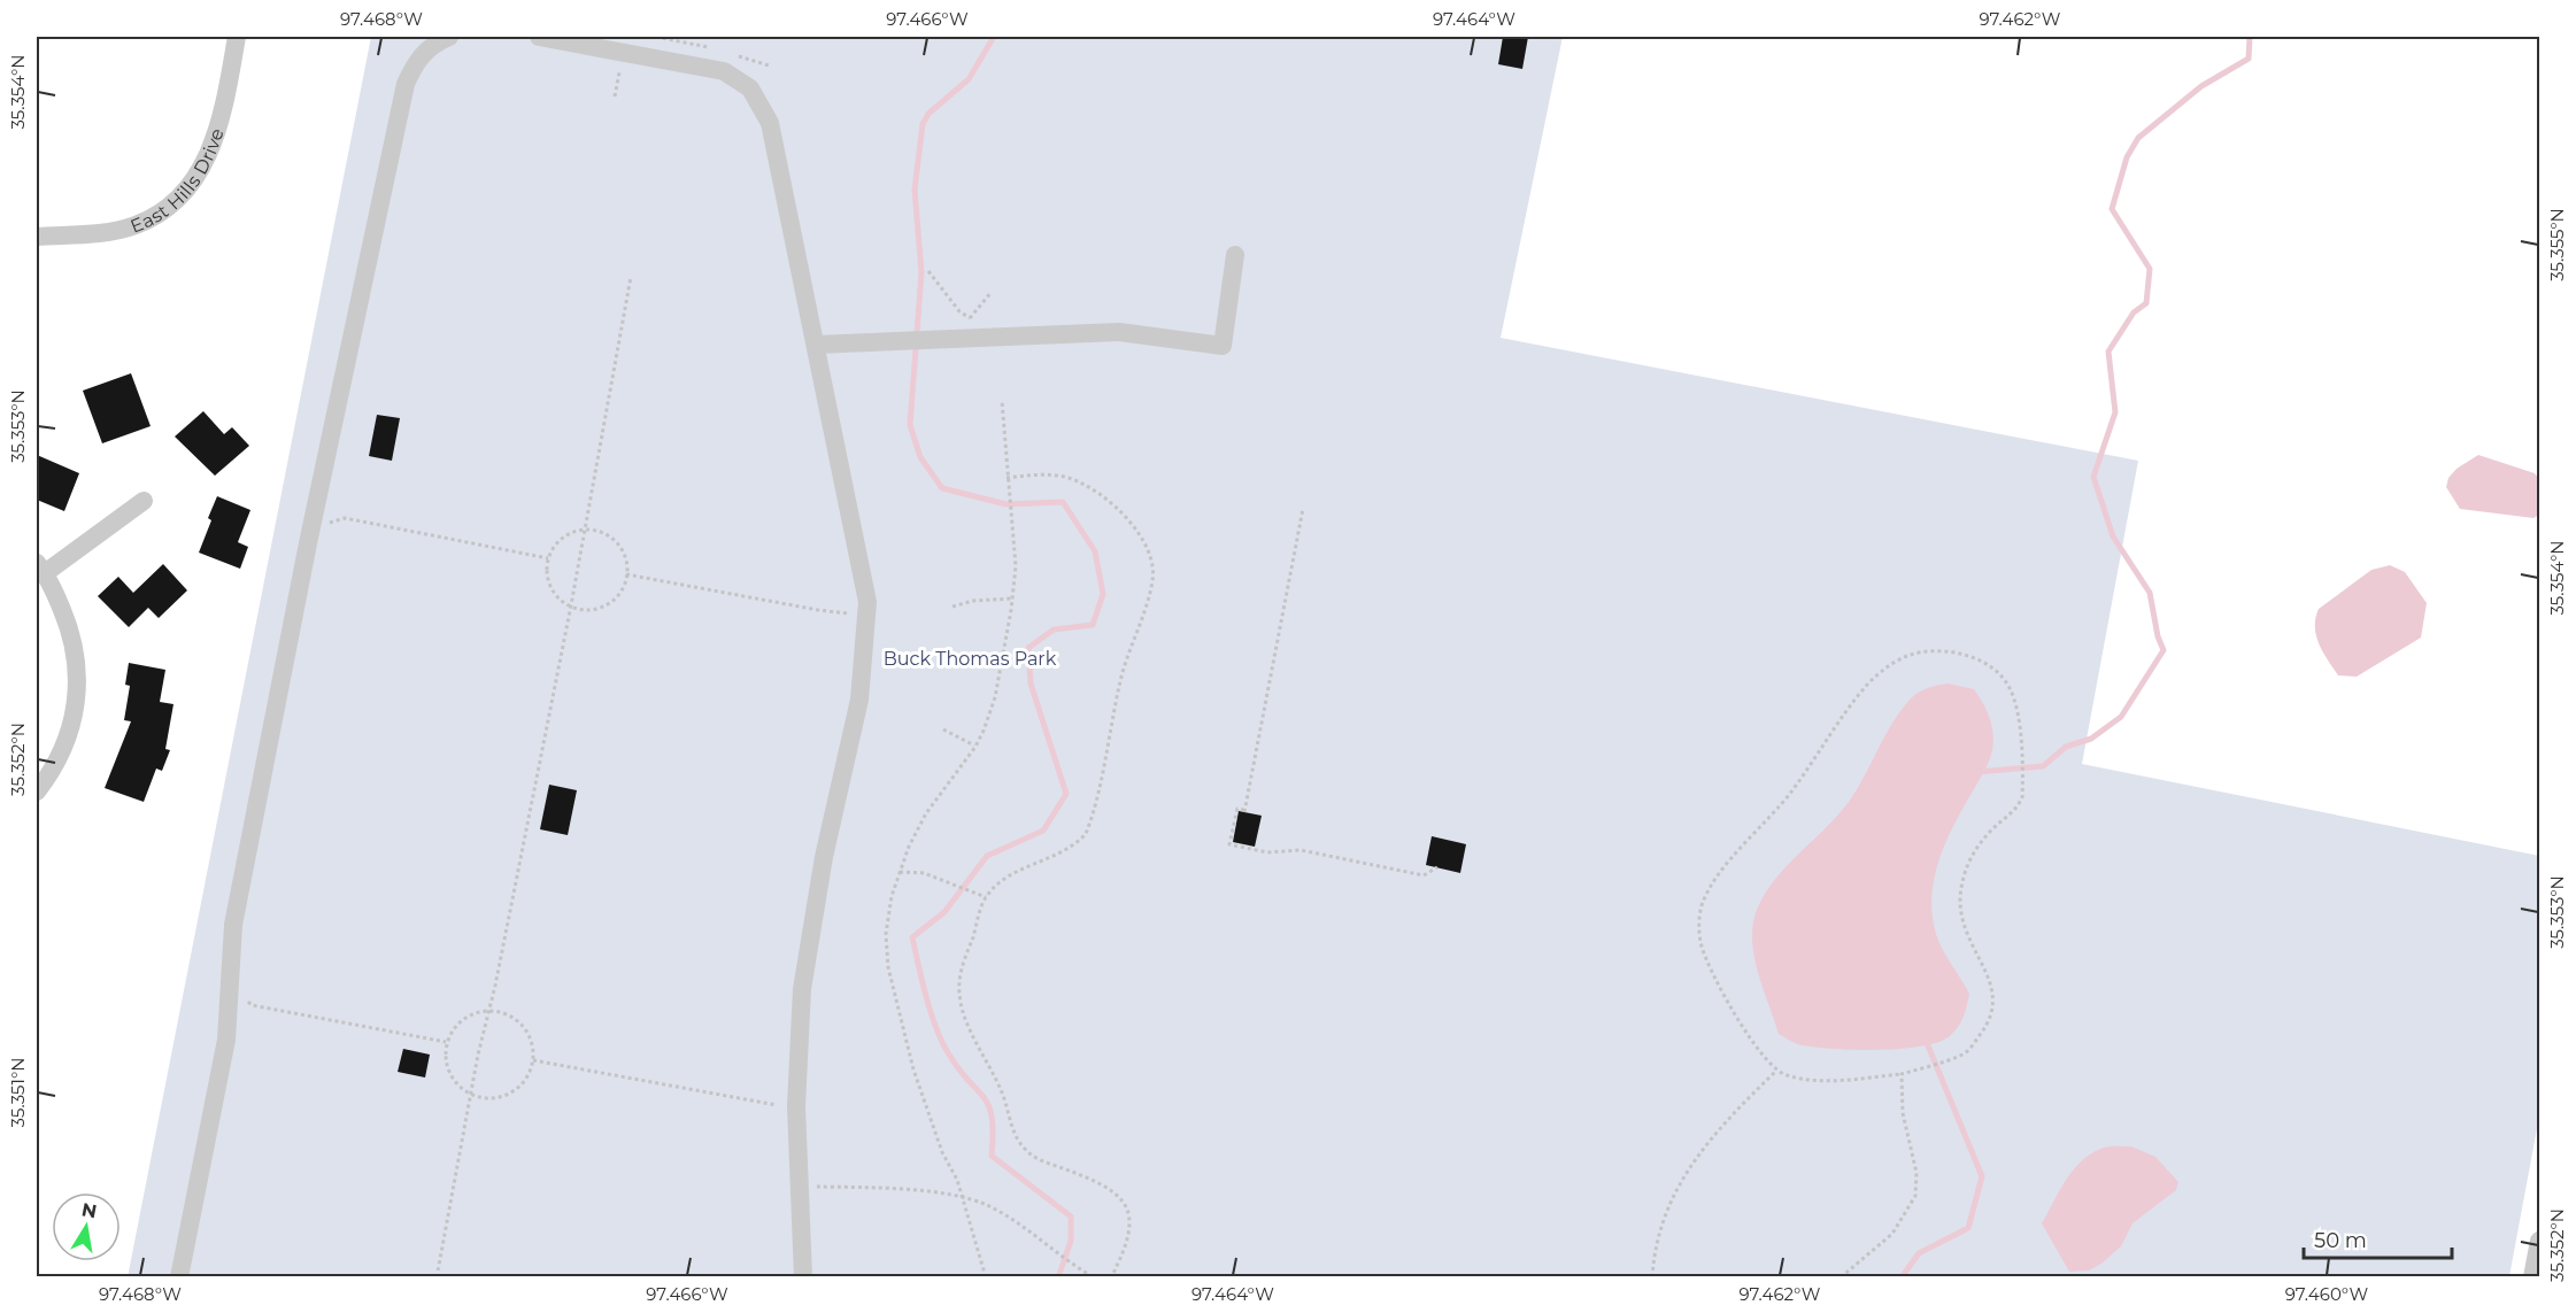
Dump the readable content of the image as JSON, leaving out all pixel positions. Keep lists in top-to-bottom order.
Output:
{
  "streets": {
    "street": ["East Hills Drive"]
  },
  "parks": ["Buck Thomas Park"],
  "scale_bar": "50 m",
  "north": "top",
  "coordinates": [
    "97.468°W",
    "97.466°W",
    "97.464°W",
    "97.462°W",
    "35.354°N",
    "35.355°N",
    "35.353°N",
    "35.352°N",
    "35.351°N",
    "97.460°W"
  ]
}
